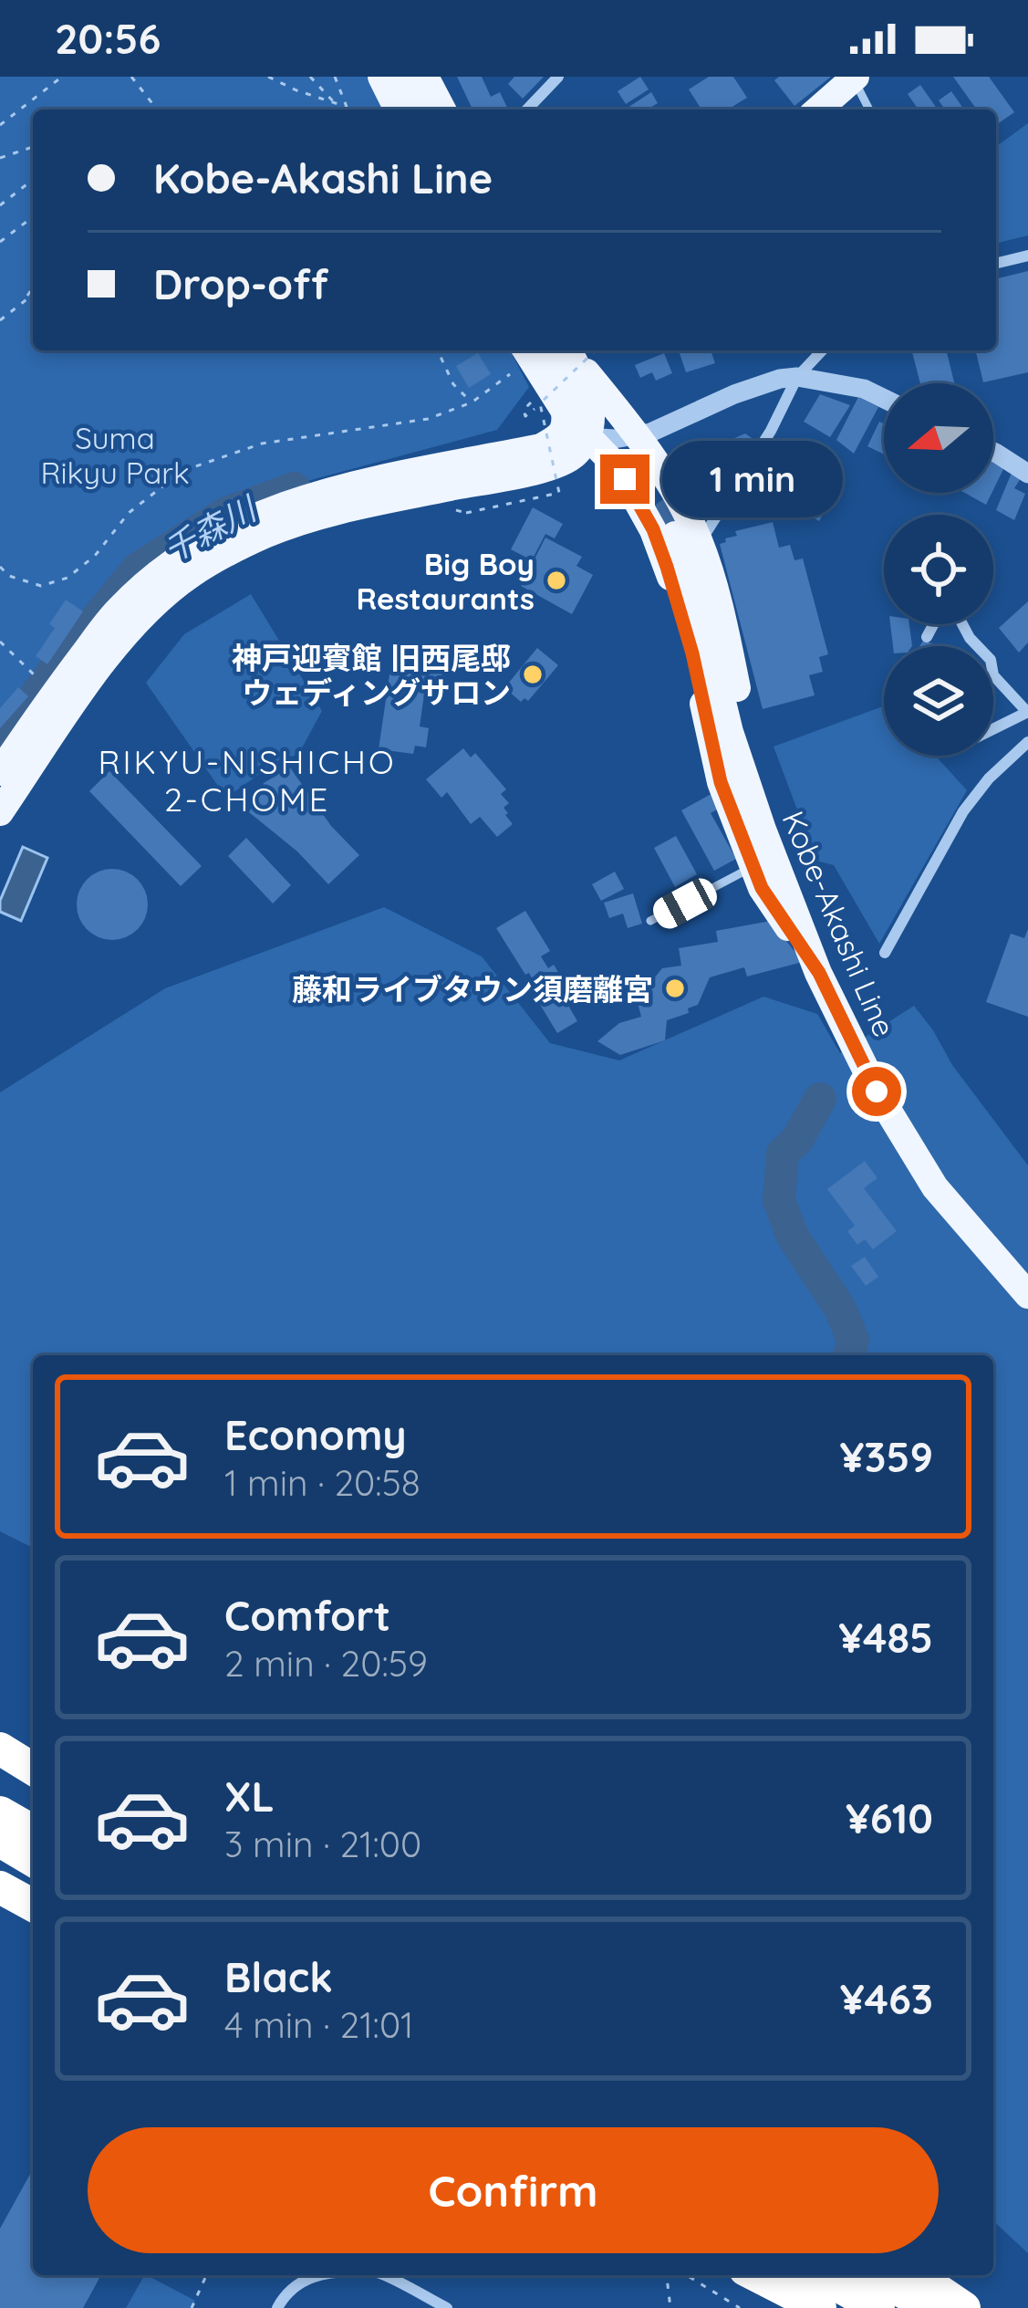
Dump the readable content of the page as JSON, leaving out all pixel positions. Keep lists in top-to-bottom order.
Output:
{
  "streets": {
    "main road": ["Kobe-Akashi Line"]
  },
  "districts": ["RIKYU-NISHICHO 2-CHOME"],
  "water": ["千森川"],
  "parks": ["Suma Rikyu Park"],
  "places": ["Big Boy Restaurants", "神戸迎賓館 旧西尾邸 ウェディングサロン", "藤和ライブタウン須磨離宮"],
  "north": "left",
  "page": {
    "status": "20:56",
    "banner": ["Kobe-Akashi Line", "Drop-off"],
    "bubble": "1 min",
    "list": [
      {
        "name": "Economy",
        "note": "1 min · 20:58",
        "value": "¥359"
      },
      {
        "name": "Comfort",
        "note": "2 min · 20:59",
        "value": "¥485"
      },
      {
        "name": "XL",
        "note": "3 min · 21:00",
        "value": "¥610"
      },
      {
        "name": "Black",
        "note": "4 min · 21:01",
        "value": "¥463"
      }
    ],
    "buttons": "Confirm"
  }
}
